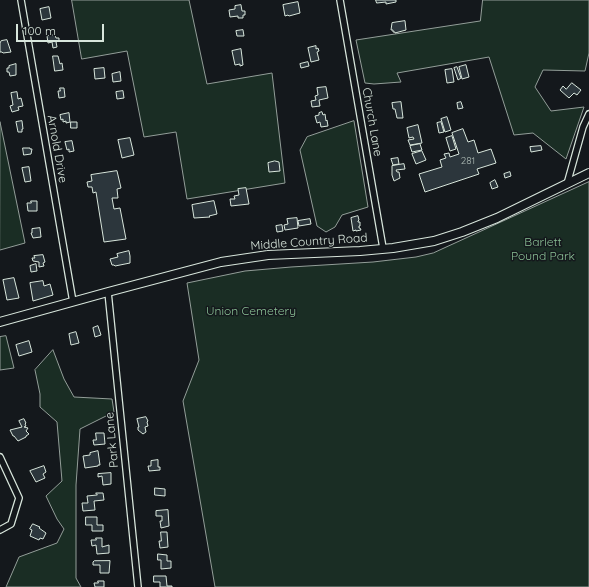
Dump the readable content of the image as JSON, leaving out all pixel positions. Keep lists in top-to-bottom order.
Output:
{
  "streets": {
    "main road": ["Middle Country Road"],
    "street": ["Church Lane", "Arnold Drive", "Park Lane"]
  },
  "crossings": [
    ["Church Lane", "Middle Country Road"],
    ["Arnold Drive", "Middle Country Road"],
    ["Middle Country Road", "Park Lane"]
  ],
  "parks": ["Barlett Pound Park", "Union Cemetery"],
  "house_numbers": ["281"],
  "scale_bar": "100 m"
}
